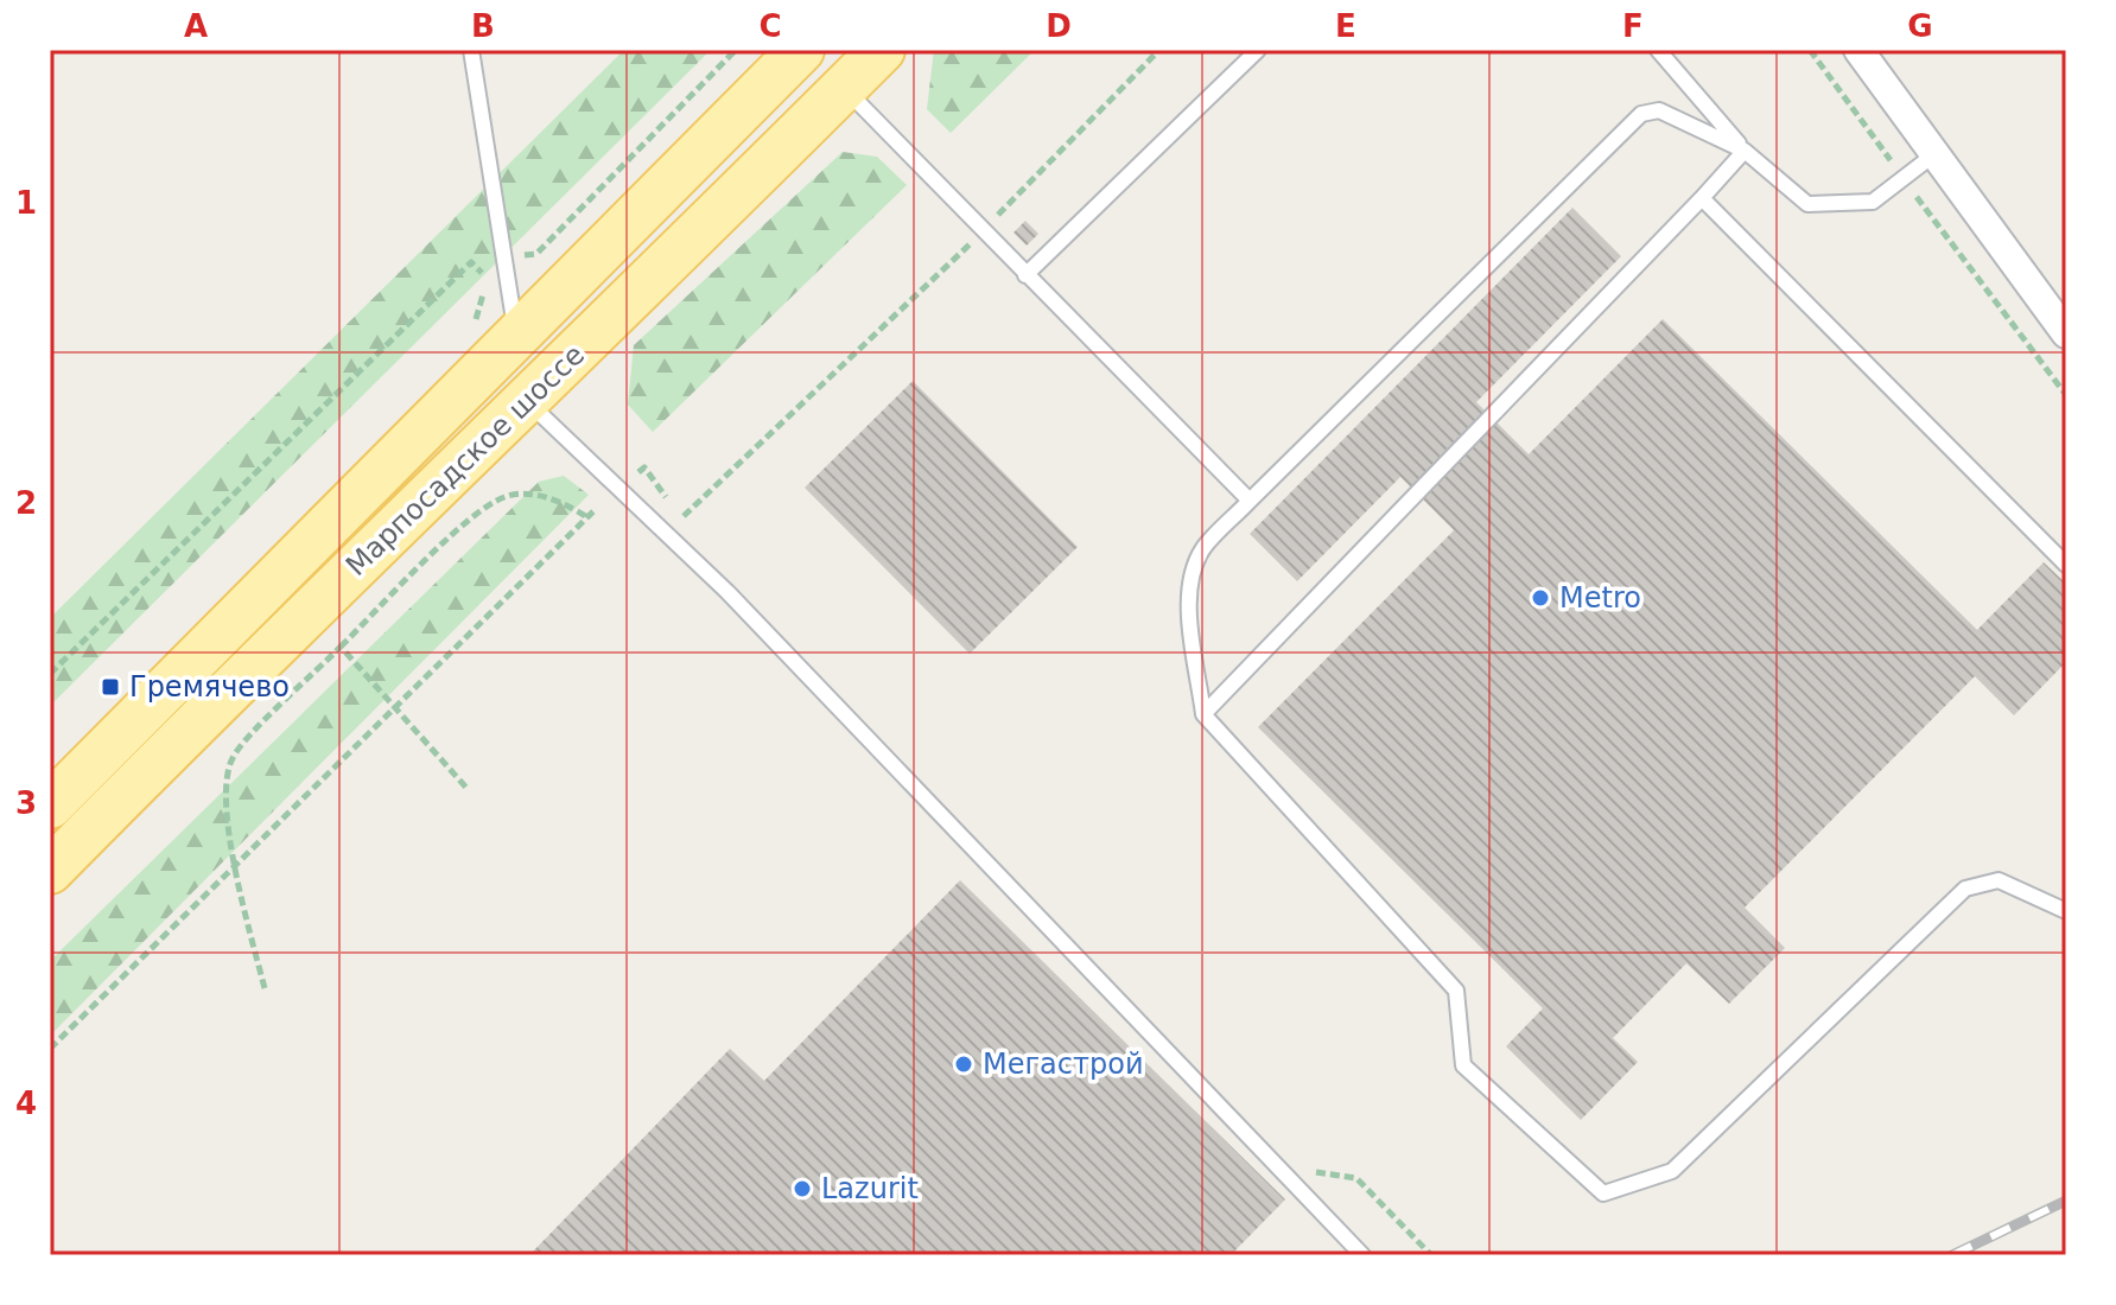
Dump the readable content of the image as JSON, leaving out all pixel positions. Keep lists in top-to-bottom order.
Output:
{
  "streets": {
    "main road": ["Марпосадское шоссе"]
  },
  "places": {
    "other": ["Metro", "Мегастрой", "Lazurit"],
    "transit": ["Гремячево"]
  },
  "grid": {
    "columns": [
      "A",
      "B",
      "C",
      "D",
      "E",
      "F",
      "G"
    ],
    "rows": [
      "1",
      "2",
      "3",
      "4"
    ]
  }
}
